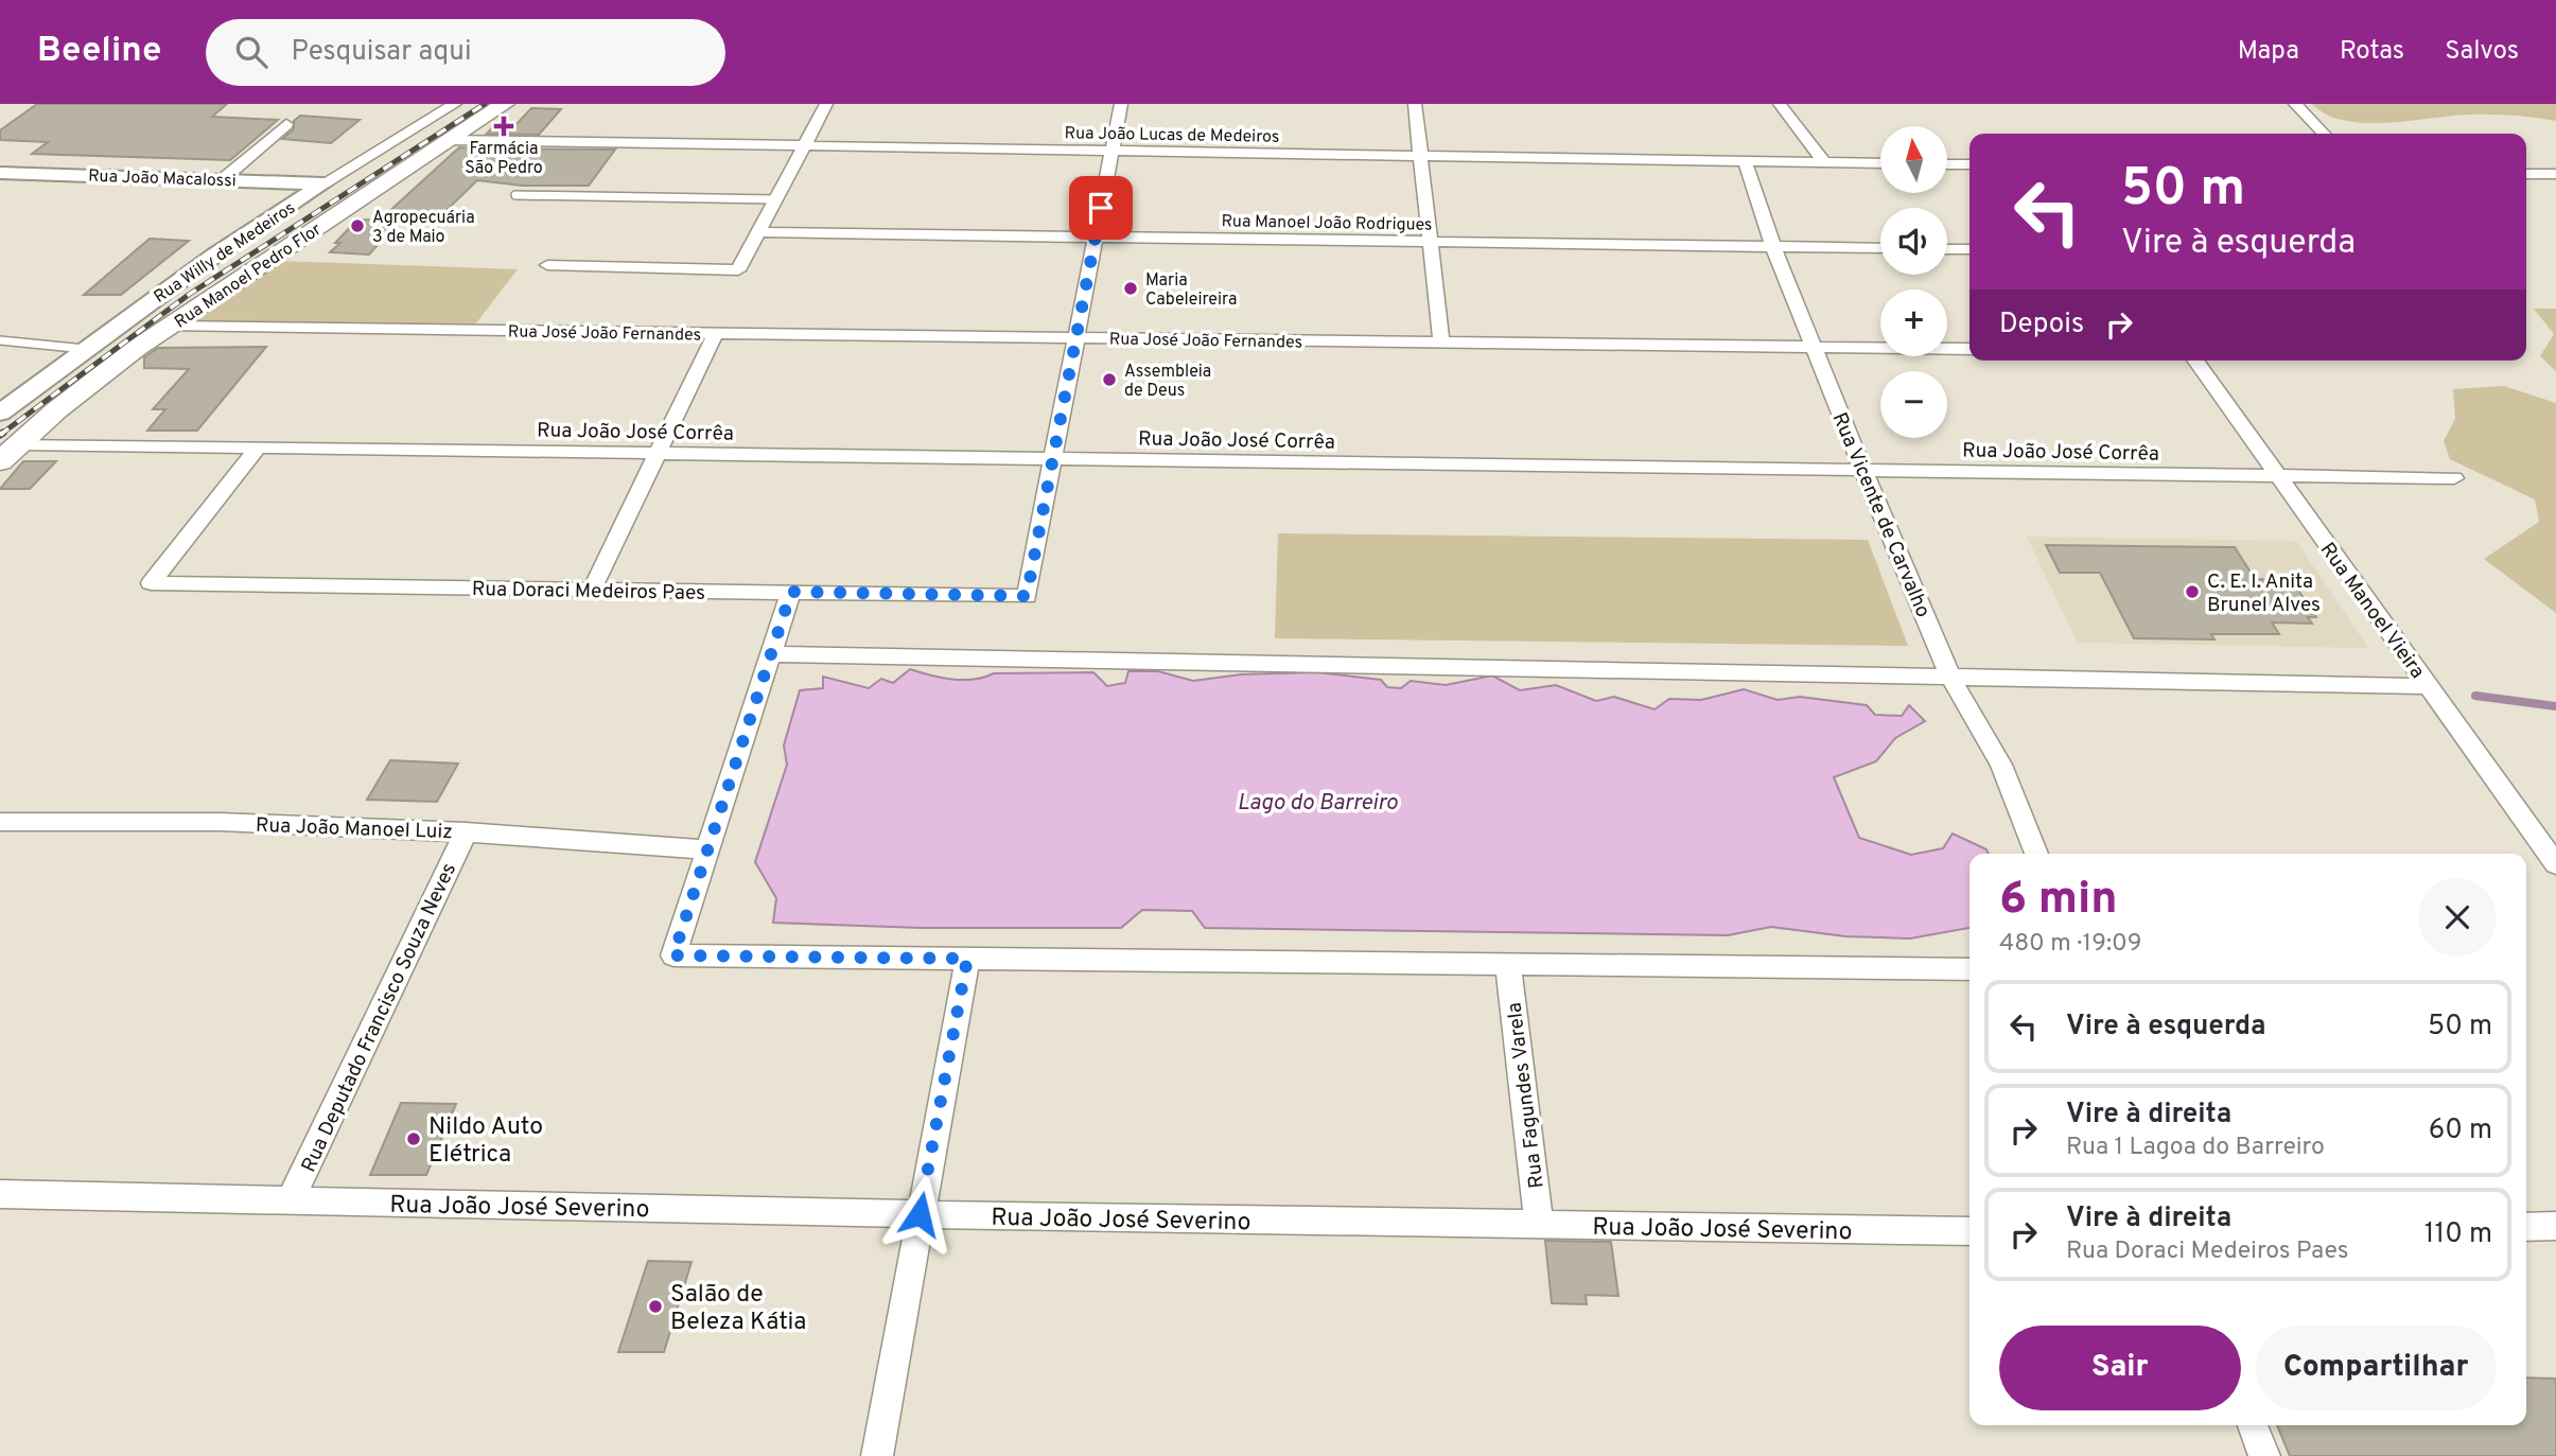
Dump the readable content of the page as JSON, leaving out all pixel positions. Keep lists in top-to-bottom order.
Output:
{
  "streets": {
    "main road": ["Rua Manoel Pedro Flor"],
    "street": [
      "Rua João Lucas de Medeiros",
      "Rua João Macalossi",
      "Rua Manoel João Rodrigues",
      "Rua Willy de Medeiros",
      "Rua José João Fernandes",
      "Rua João José Corrêa",
      "Rua Vicente de Carvalho",
      "Rua Doraci Medeiros Paes",
      "Rua Manoel Vieira",
      "Rua João Manoel Luiz",
      "Rua Deputado Francisco Souza Neves",
      "Rua Fagundes Varela",
      "Rua João José Severino"
    ]
  },
  "crossings": [
    ["Rua João Lucas de Medeiros", "Rua Manoel Pedro Flor"],
    ["Rua João Lucas de Medeiros", "Rua Vicente de Carvalho"],
    ["Rua João Macalossi", "Rua Willy de Medeiros"],
    ["Rua Manoel João Rodrigues", "Rua Vicente de Carvalho"],
    ["Rua Manoel Pedro Flor", "Rua José João Fernandes"],
    ["Rua Manoel Pedro Flor", "Rua João José Corrêa"],
    ["Rua José João Fernandes", "Rua Vicente de Carvalho"],
    ["Rua João José Corrêa", "Rua Vicente de Carvalho"],
    ["Rua João José Corrêa", "Rua Doraci Medeiros Paes"],
    ["Rua João José Corrêa", "Rua Manoel Vieira"],
    ["Rua João Manoel Luiz", "Rua Deputado Francisco Souza Neves"],
    ["Rua Deputado Francisco Souza Neves", "Rua João José Severino"],
    ["Rua Fagundes Varela", "Rua João José Severino"]
  ],
  "water": ["Lago do Barreiro"],
  "places": {
    "health": ["Farmácia São Pedro"],
    "other": [
      "Agropecuária 3 de Maio",
      "Maria Cabeleireira",
      "Assembleia de Deus",
      "C. E. I. Anita Brunel Alves",
      "Nildo Auto Elétrica",
      "Salão de Beleza Kátia"
    ]
  },
  "north": "top",
  "page": {
    "header": "Beeline",
    "search": "Pesquisar aqui",
    "nav": ["Mapa", "Rotas", "Salvos"],
    "map_buttons": ["+", "−"],
    "turn": ["50 m", "Vire à esquerda"],
    "then": "Depois",
    "heading": ["6 min", "480 m · 19:09"],
    "list": [
      {
        "name": "Vire à esquerda",
        "value": "50 m"
      },
      {
        "name": "Vire à direita",
        "note": "Rua 1 Lagoa do Barreiro",
        "value": "60 m"
      },
      {
        "name": "Vire à direita",
        "note": "Rua Doraci Medeiros Paes",
        "value": "110 m"
      }
    ],
    "buttons": ["Sair", "Compartilhar"]
  }
}
